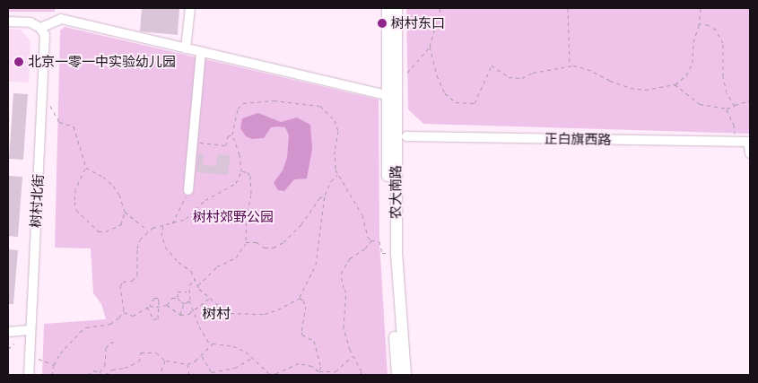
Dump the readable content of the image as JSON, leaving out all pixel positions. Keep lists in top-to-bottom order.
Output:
{
  "streets": {
    "main road": ["农大南路"],
    "street": ["正白旗西路", "树村北街"]
  },
  "districts": ["树村"],
  "parks": ["树村郊野公园"],
  "places": ["树村东口", "北京一零一中实验幼儿园"]
}
